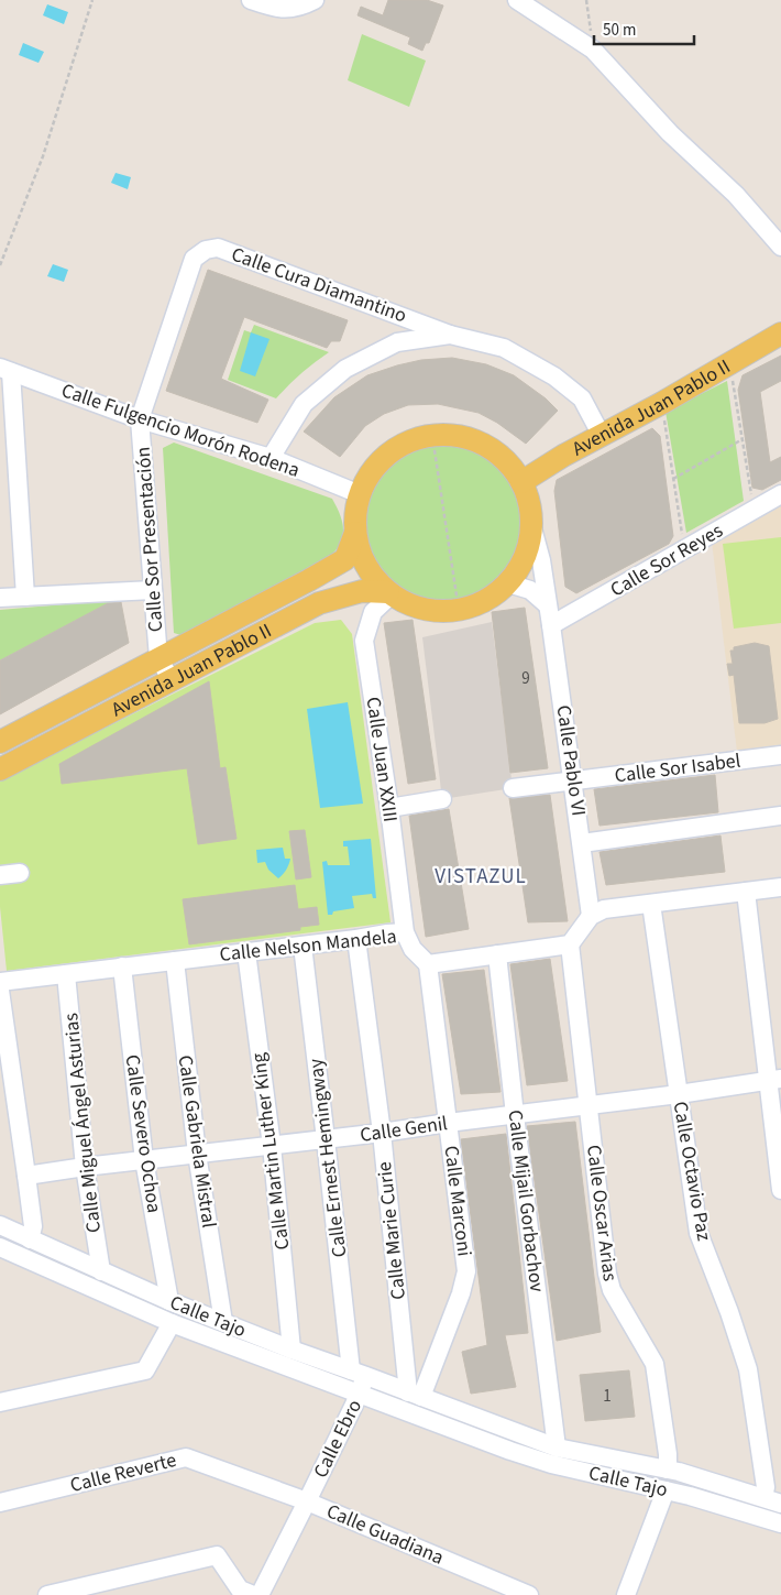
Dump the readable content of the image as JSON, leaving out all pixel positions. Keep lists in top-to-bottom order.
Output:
{
  "streets": {
    "main road": ["Avenida Juan Pablo II"],
    "street": [
      "Calle Cura Diamantino",
      "Calle Fulgencio Morón Rodena",
      "Calle Sor Presentación",
      "Calle Sor Reyes",
      "Calle Juan XXIII",
      "Calle Pablo VI",
      "Calle Sor Isabel",
      "Calle Nelson Mandela",
      "Calle Miguel Ángel Asturias",
      "Calle Genil",
      "Calle Severo Ochoa",
      "Calle Gabriela Mistral",
      "Calle Martin Luther King",
      "Calle Ernest Hemingway",
      "Calle Octavio Paz",
      "Calle Marconi",
      "Calle Mijail Gorbachov",
      "Calle Oscar Arias",
      "Calle Marie Curie",
      "Calle Tajo",
      "Calle Ebro",
      "Calle Reverte",
      "Calle Guadiana"
    ]
  },
  "crossings": [
    ["Calle Cura Diamantino", "Avenida Juan Pablo II"],
    ["Calle Cura Diamantino", "Calle Fulgencio Morón Rodena"],
    ["Calle Cura Diamantino", "Calle Sor Presentación"],
    ["Avenida Juan Pablo II", "Calle Sor Presentación"],
    ["Avenida Juan Pablo II", "Calle Juan XXIII"],
    ["Calle Fulgencio Morón Rodena", "Calle Sor Presentación"],
    ["Calle Sor Reyes", "Calle Pablo VI"],
    ["Calle Juan XXIII", "Calle Nelson Mandela"],
    ["Calle Pablo VI", "Calle Sor Isabel"],
    ["Calle Nelson Mandela", "Calle Miguel Ángel Asturias"],
    ["Calle Nelson Mandela", "Calle Severo Ochoa"],
    ["Calle Nelson Mandela", "Calle Gabriela Mistral"],
    ["Calle Nelson Mandela", "Calle Martin Luther King"],
    ["Calle Nelson Mandela", "Calle Ernest Hemingway"],
    ["Calle Nelson Mandela", "Calle Marconi"],
    ["Calle Nelson Mandela", "Calle Marie Curie"],
    ["Calle Miguel Ángel Asturias", "Calle Genil"],
    ["Calle Miguel Ángel Asturias", "Calle Tajo"],
    ["Calle Genil", "Calle Severo Ochoa"],
    ["Calle Genil", "Calle Gabriela Mistral"],
    ["Calle Genil", "Calle Martin Luther King"],
    ["Calle Genil", "Calle Ernest Hemingway"],
    ["Calle Genil", "Calle Octavio Paz"],
    ["Calle Genil", "Calle Marconi"],
    ["Calle Genil", "Calle Mijail Gorbachov"],
    ["Calle Genil", "Calle Oscar Arias"],
    ["Calle Genil", "Calle Marie Curie"],
    ["Calle Severo Ochoa", "Calle Tajo"],
    ["Calle Gabriela Mistral", "Calle Tajo"],
    ["Calle Martin Luther King", "Calle Tajo"],
    ["Calle Ernest Hemingway", "Calle Tajo"],
    ["Calle Ernest Hemingway", "Calle Ebro"],
    ["Calle Octavio Paz", "Calle Tajo"],
    ["Calle Marconi", "Calle Marie Curie"],
    ["Calle Marconi", "Calle Tajo"],
    ["Calle Mijail Gorbachov", "Calle Tajo"],
    ["Calle Oscar Arias", "Calle Tajo"],
    ["Calle Marie Curie", "Calle Tajo"],
    ["Calle Tajo", "Calle Ebro"],
    ["Calle Ebro", "Calle Reverte"],
    ["Calle Ebro", "Calle Guadiana"],
    ["Calle Reverte", "Calle Guadiana"]
  ],
  "districts": ["VISTAZUL"],
  "house_numbers": ["9", "1"],
  "scale_bar": "50 m"
}
